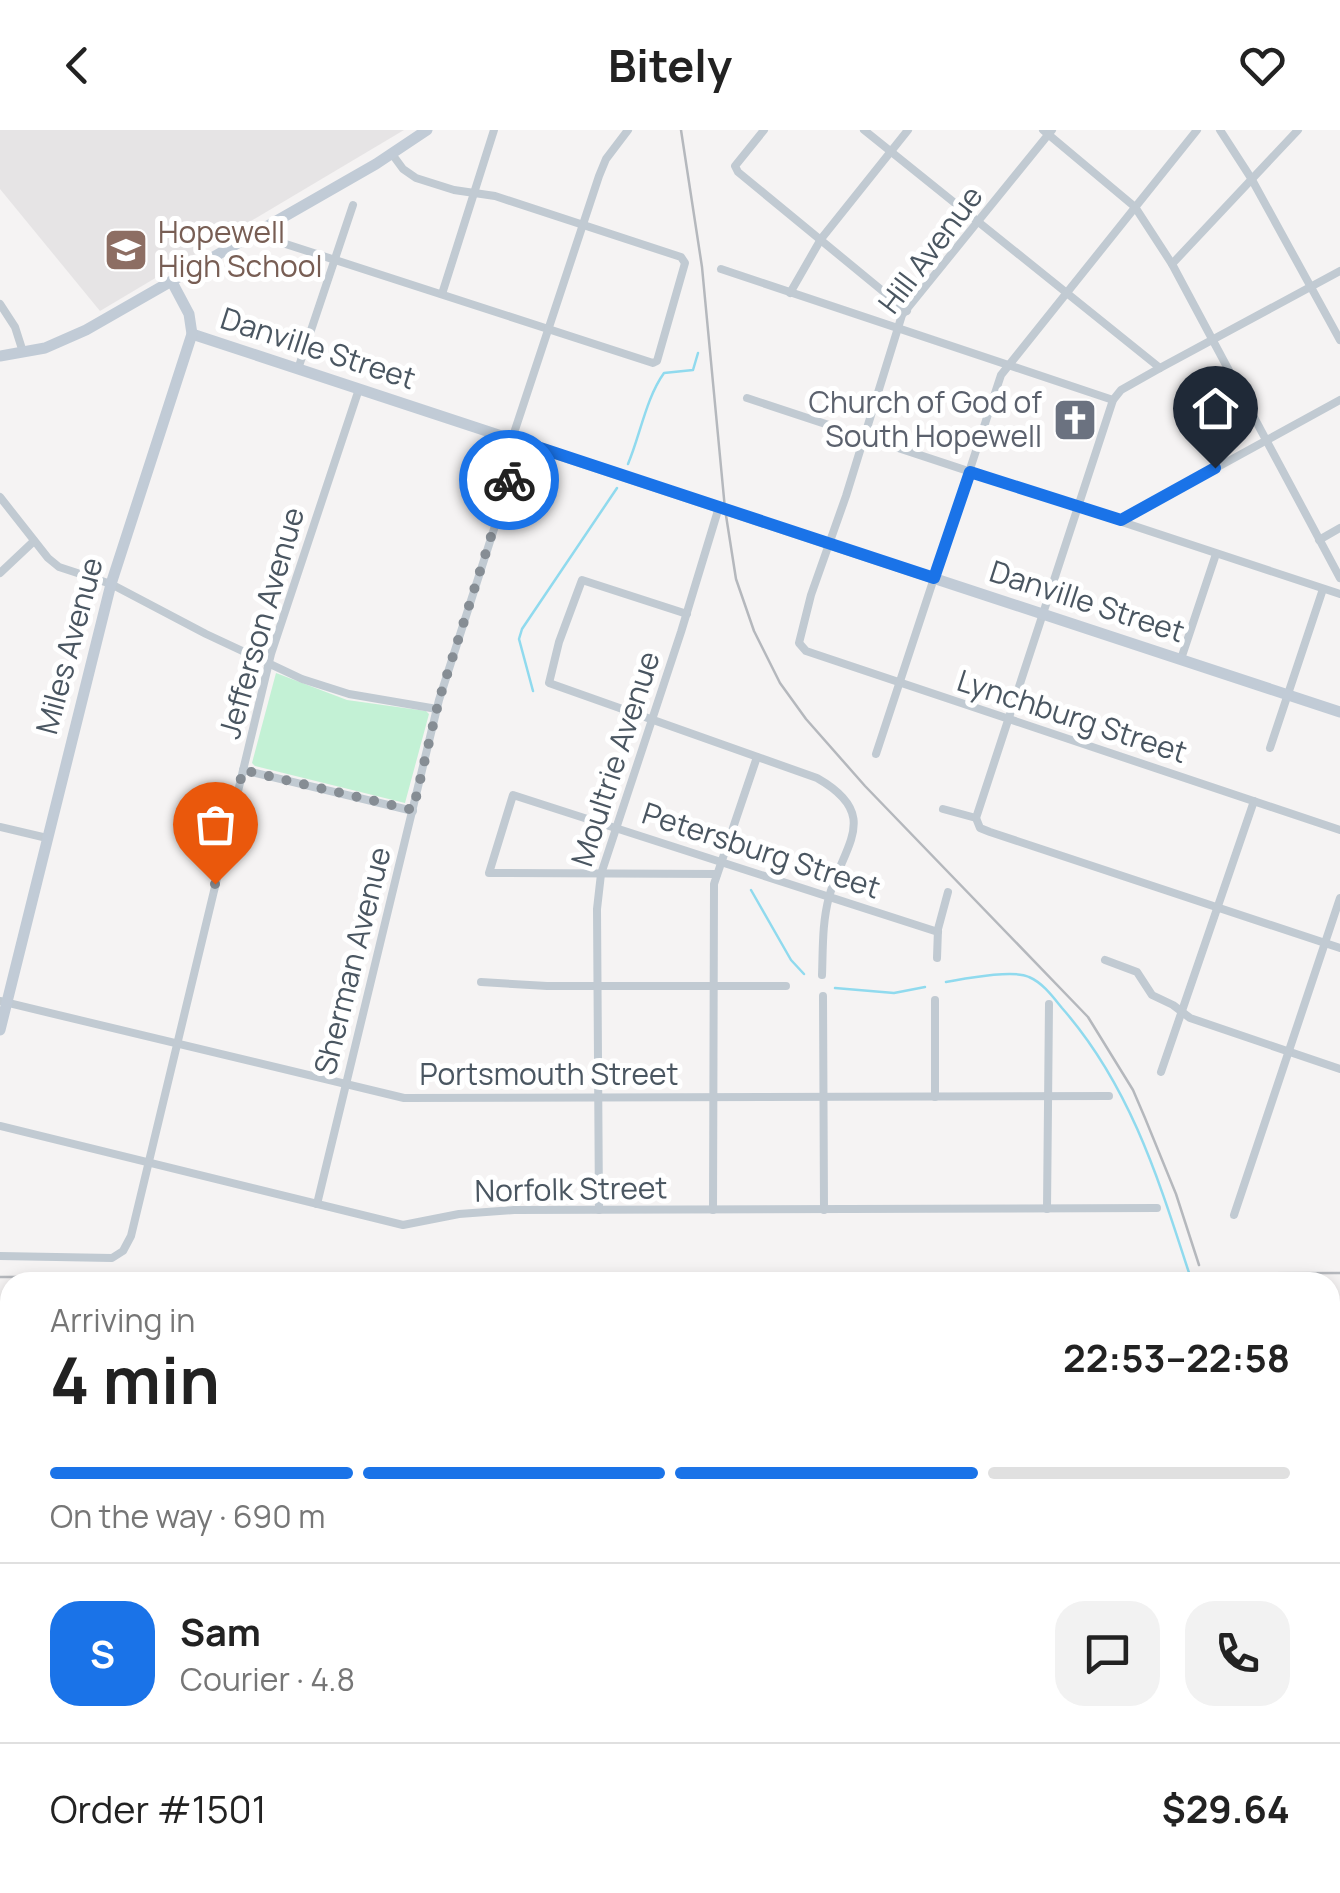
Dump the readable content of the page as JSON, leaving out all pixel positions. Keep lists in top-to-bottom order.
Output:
{
  "streets": {
    "street": [
      "Hill Avenue",
      "Danville Street",
      "Jefferson Avenue",
      "Miles Avenue",
      "Lynchburg Street",
      "Moultrie Avenue",
      "Petersburg Street",
      "Sherman Avenue",
      "Portsmouth Street",
      "Norfolk Street"
    ]
  },
  "crossings": [
    ["Hill Avenue", "Danville Street"],
    ["Hill Avenue", "Lynchburg Street"],
    ["Danville Street", "Jefferson Avenue"],
    ["Danville Street", "Miles Avenue"],
    ["Danville Street", "Moultrie Avenue"],
    ["Danville Street", "Sherman Avenue"],
    ["Jefferson Avenue", "Portsmouth Street"],
    ["Jefferson Avenue", "Norfolk Street"],
    ["Miles Avenue", "Portsmouth Street"],
    ["Moultrie Avenue", "Petersburg Street"],
    ["Moultrie Avenue", "Portsmouth Street"],
    ["Moultrie Avenue", "Norfolk Street"],
    ["Sherman Avenue", "Portsmouth Street"],
    ["Sherman Avenue", "Norfolk Street"]
  ],
  "places": {
    "school or university": ["Hopewell High School"],
    "church": ["Church of God of South Hopewell"]
  },
  "page": {
    "header": "Bitely",
    "heading": ["4 min", "Arriving in", "22:53–22:58"],
    "panel": [
      "Sam",
      "Courier · 4.8",
      "Order #1501",
      "$29.64"
    ],
    "bar": "On the way · 690 m",
    "round": "S"
  }
}
